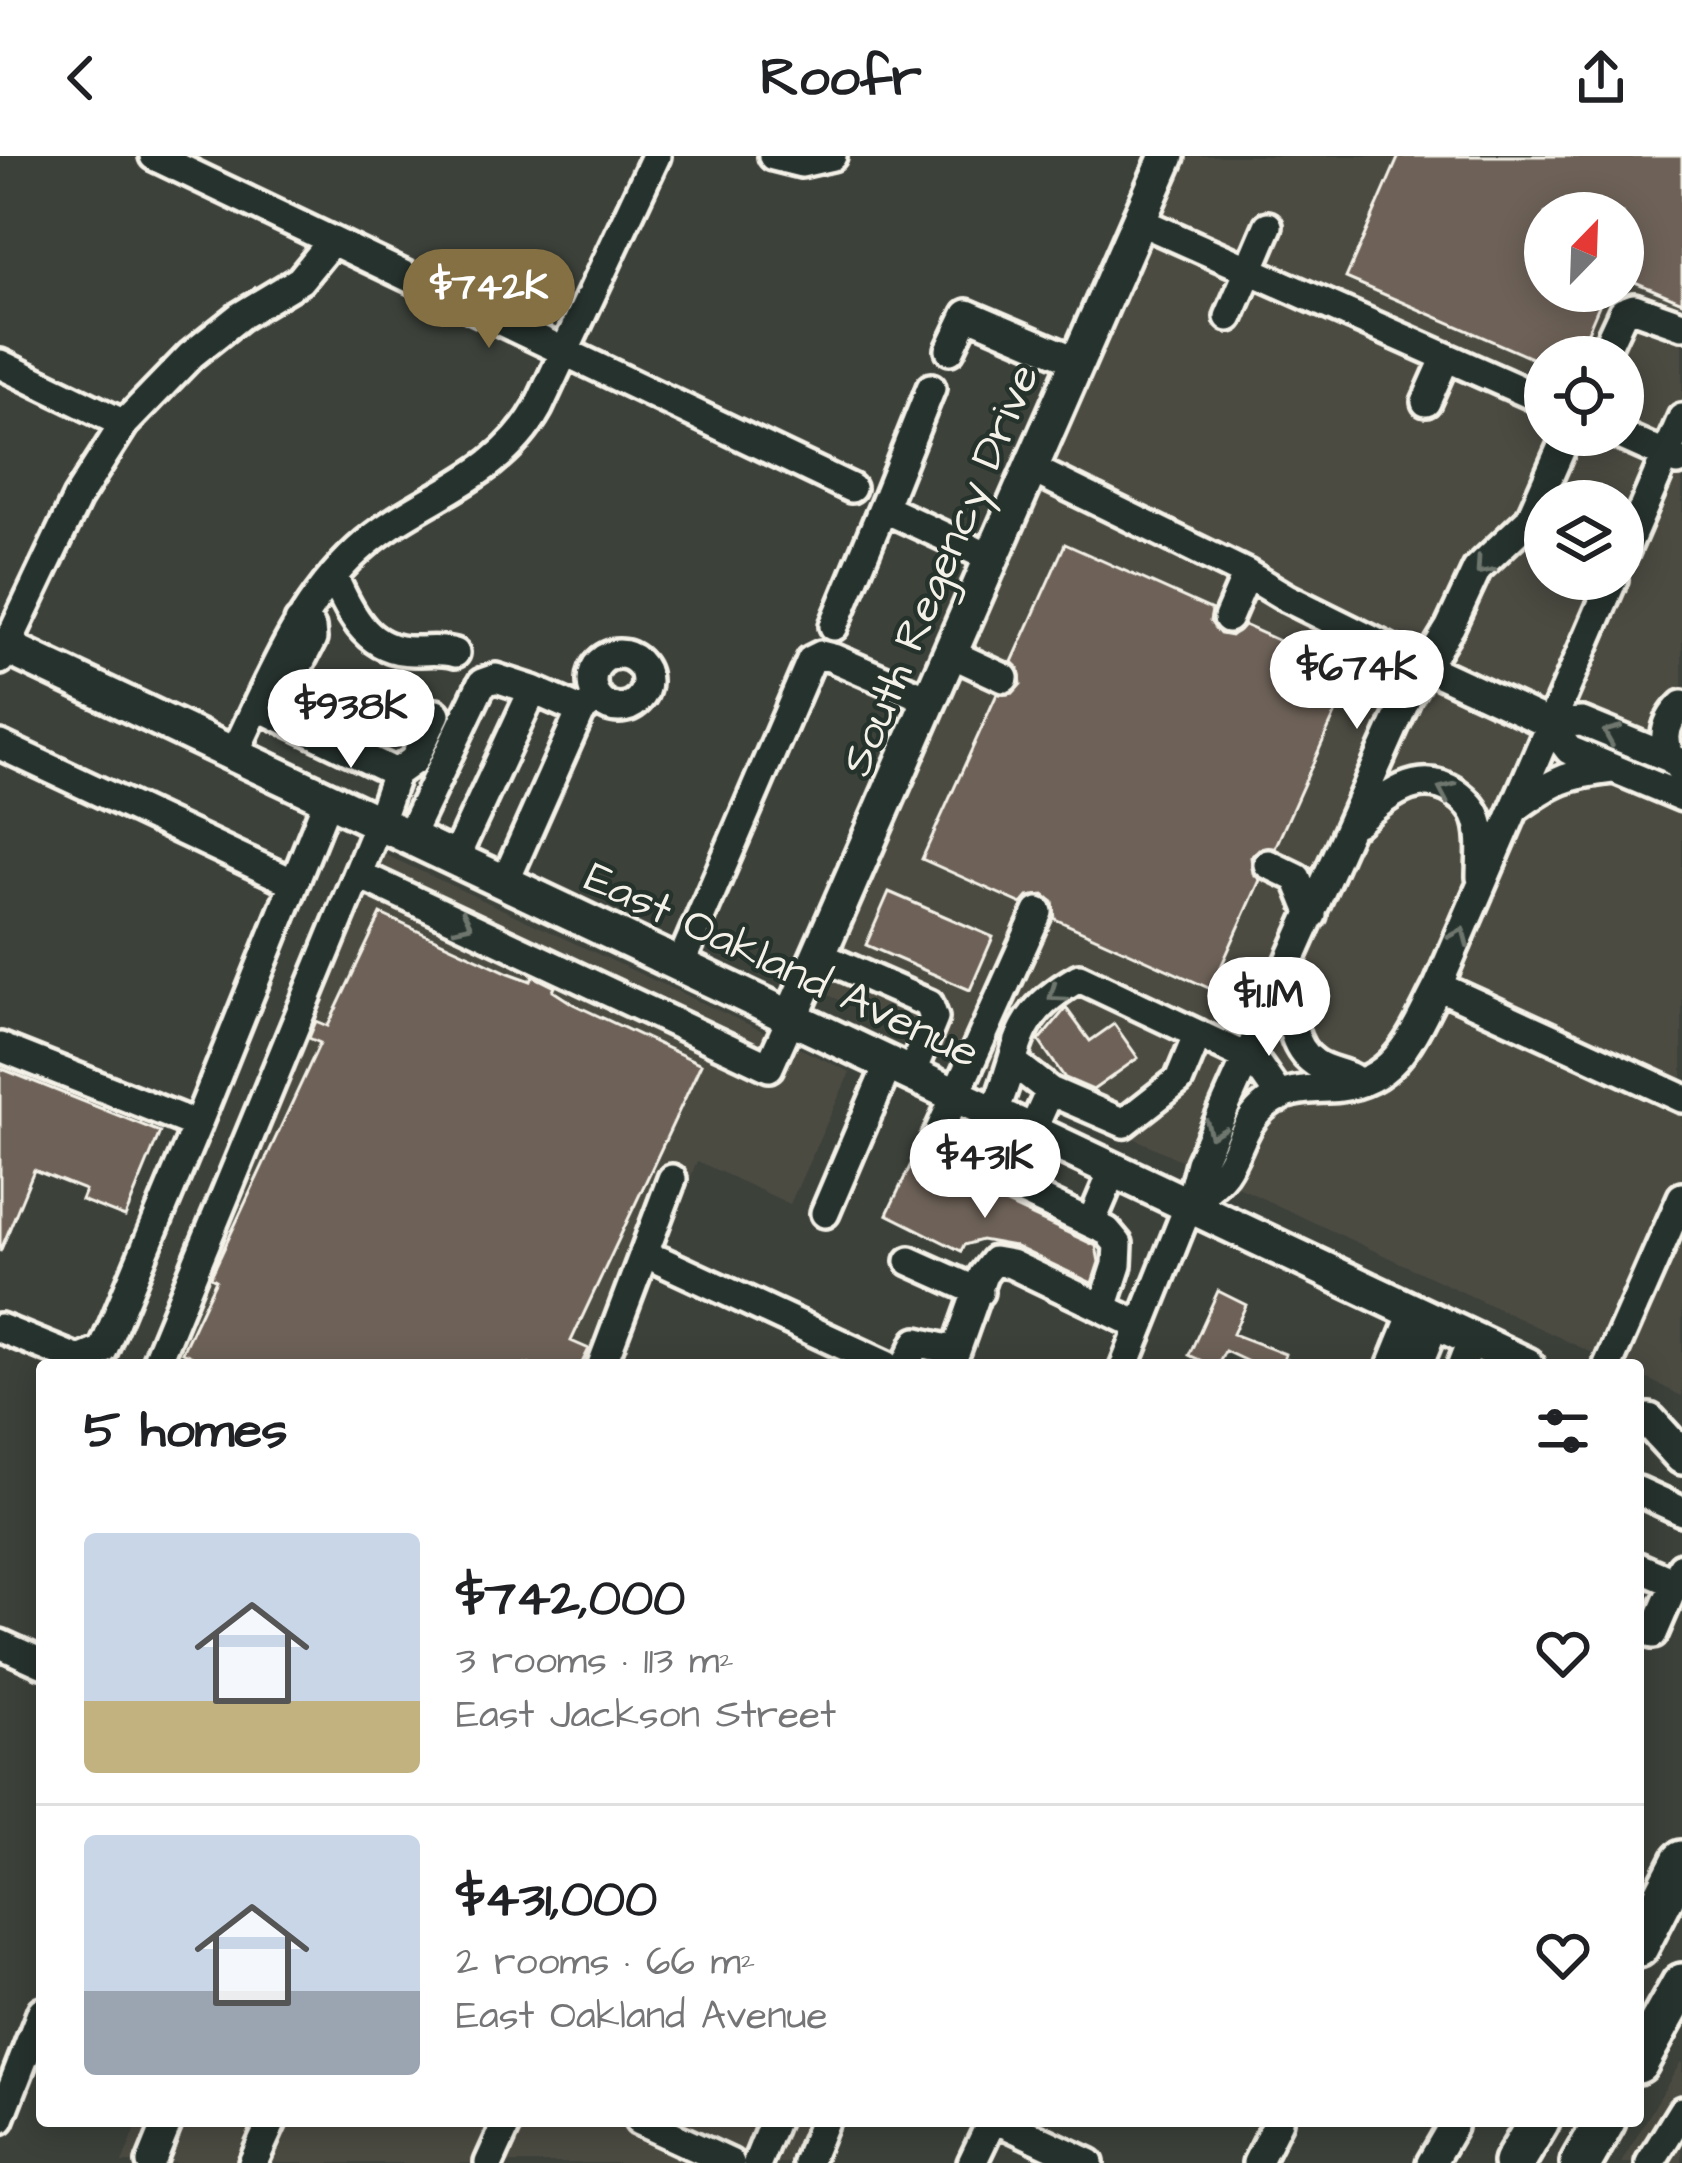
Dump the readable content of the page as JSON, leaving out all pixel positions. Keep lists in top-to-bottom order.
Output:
{
  "streets": {
    "main road": ["South Regency Drive", "East Oakland Avenue"]
  },
  "crossings": [
    ["South Regency Drive", "East Oakland Avenue"]
  ],
  "north": "top right",
  "page": {
    "header": "Roofr",
    "price": [
      "$742K",
      "$674K",
      "$938K",
      "$1.1M",
      "$431K"
    ],
    "heading": "5 homes",
    "list": [
      {
        "name": "$742,000",
        "note": "3 rooms · 113 m² · East Jackson Street"
      },
      {
        "name": "$431,000",
        "note": "2 rooms · 66 m² · East Oakland Avenue"
      }
    ]
  }
}
